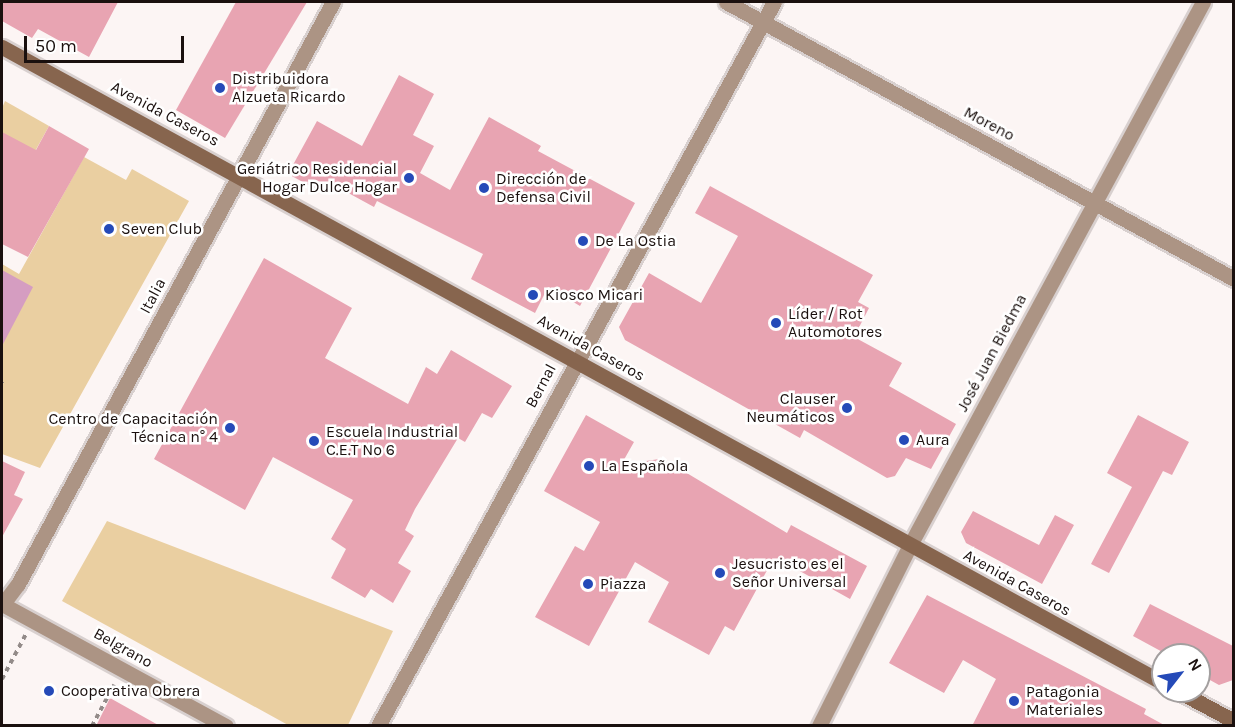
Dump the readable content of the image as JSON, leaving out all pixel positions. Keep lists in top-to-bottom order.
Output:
{
  "streets": {
    "main road": ["Avenida Caseros"],
    "street": [
      "Moreno",
      "Italia",
      "José Juan Biedma",
      "Bernal",
      "Belgrano"
    ]
  },
  "crossings": [
    ["Avenida Caseros", "Italia"],
    ["Avenida Caseros", "José Juan Biedma"],
    ["Avenida Caseros", "Bernal"],
    ["Moreno", "José Juan Biedma"],
    ["Moreno", "Bernal"],
    ["Italia", "Belgrano"]
  ],
  "places": [
    "Distribuidora Alzueta Ricardo",
    "Geriátrico Residencial Hogar Dulce Hogar",
    "Dirección de Defensa Civil",
    "Seven Club",
    "De La Ostia",
    "Kiosco Micari",
    "Líder / Rot Automotores",
    "Clauser Neumáticos",
    "Centro de Capacitación Técnica n° 4",
    "Aura",
    "Escuela Industrial C.E.T Nº 6",
    "La Española",
    "Jesucristo es el Señor Universal",
    "Piazza",
    "Cooperativa Obrera",
    "Patagonia Materiales"
  ],
  "scale_bar": "50 m",
  "north": "top right"
}
